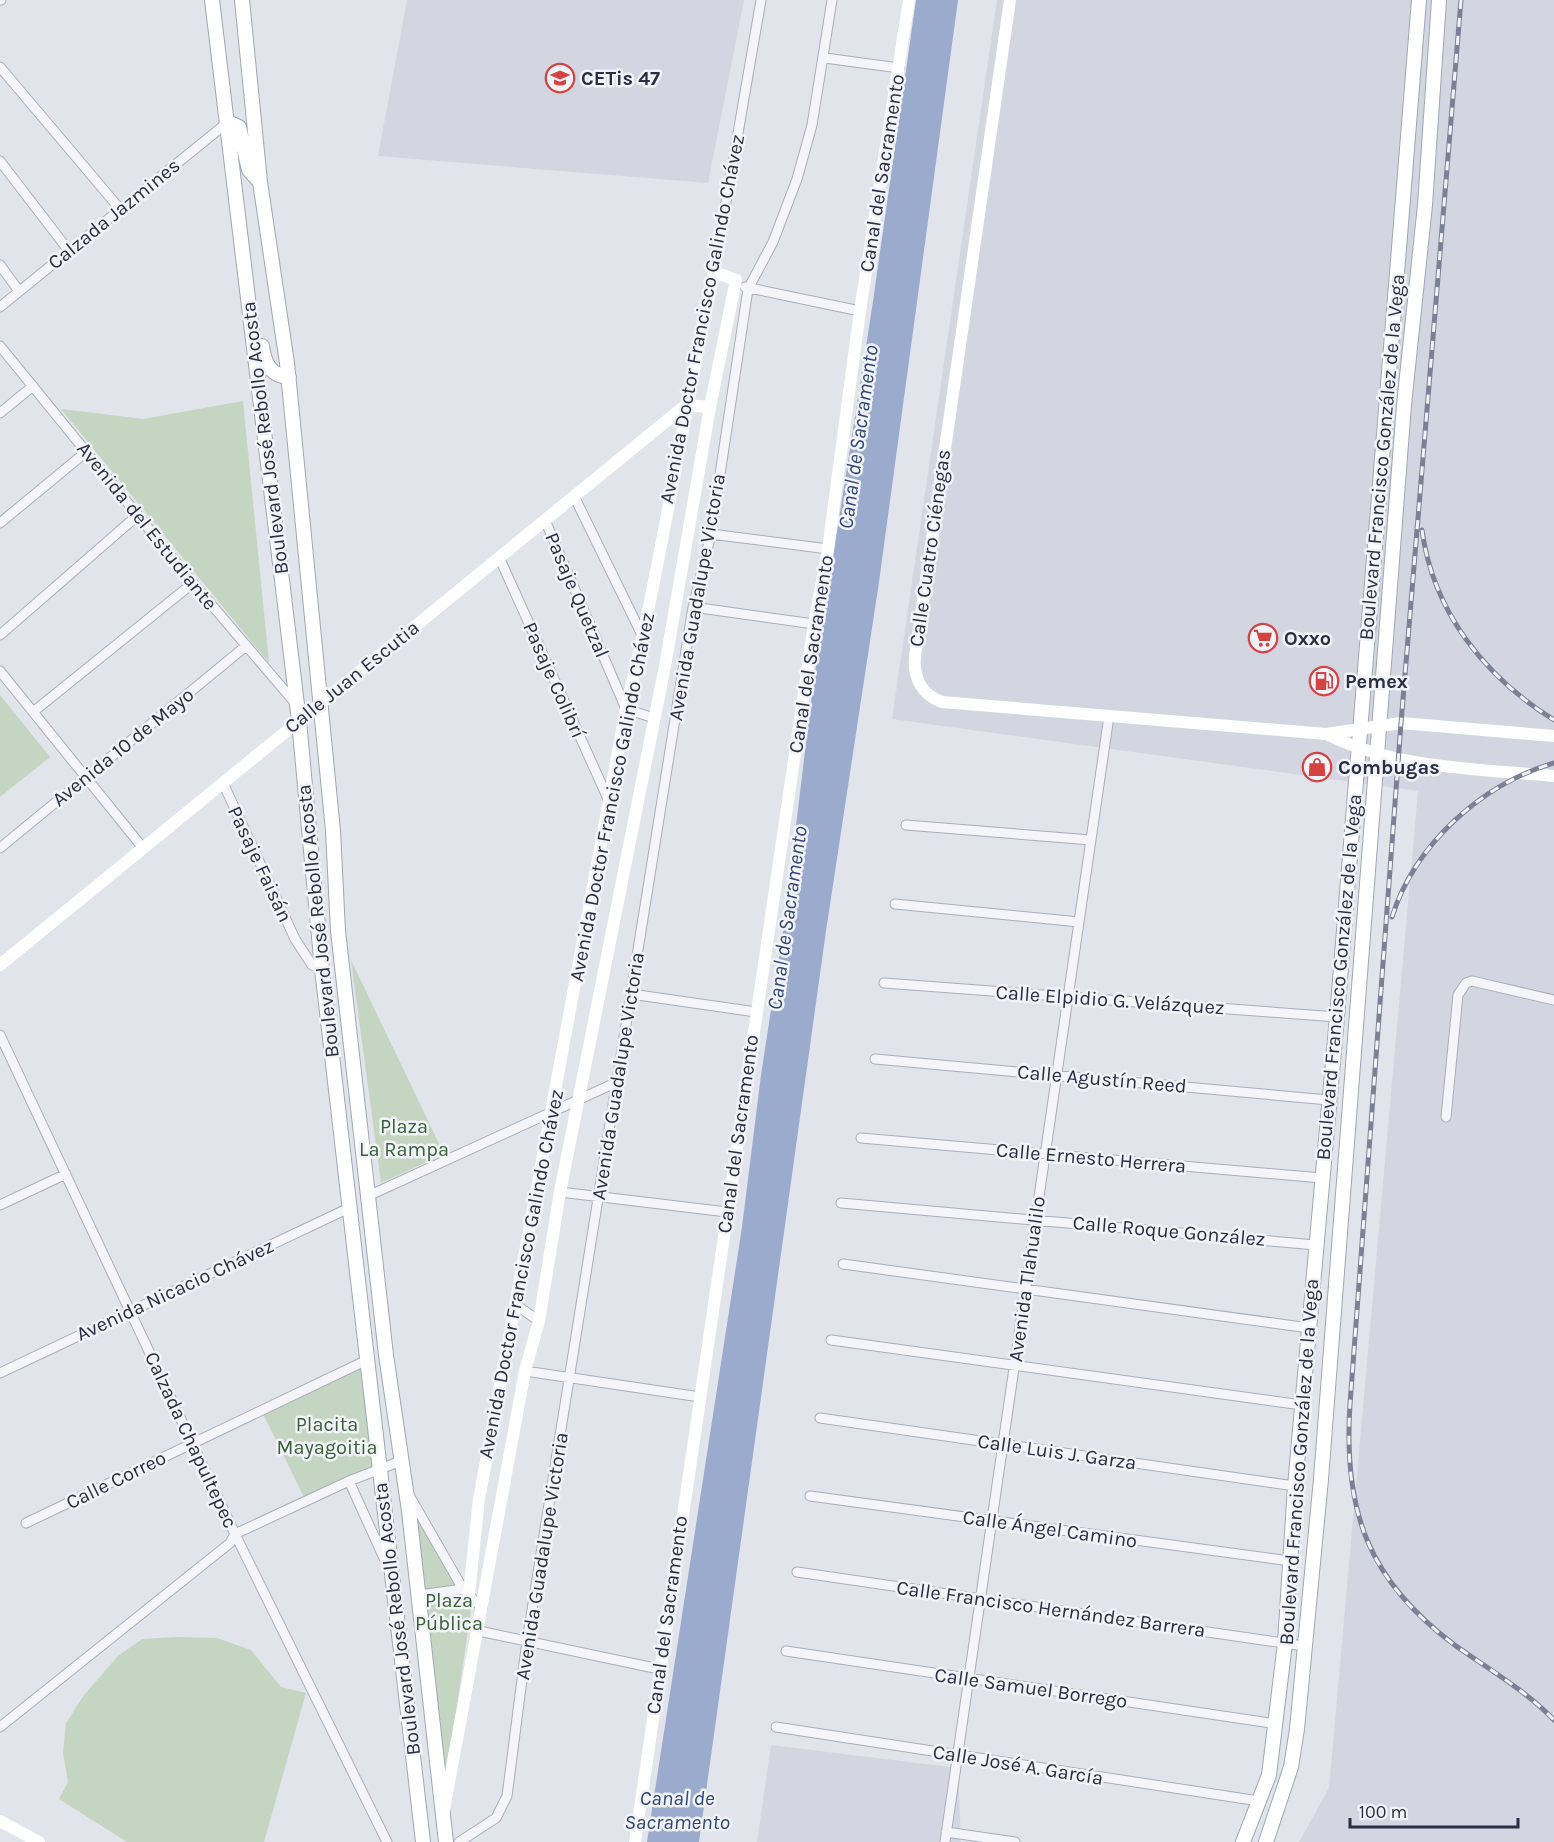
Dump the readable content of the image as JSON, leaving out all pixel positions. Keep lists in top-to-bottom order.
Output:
{
  "streets": {
    "main road": ["Boulevard José Rebollo Acosta", "Boulevard Francisco González de la Vega"],
    "street": [
      "Canal del Sacramento",
      "Calzada Jazmines",
      "Avenida Doctor Francisco Galindo Chávez",
      "Avenida del Estudiante",
      "Calle Cuatro Ciénegas",
      "Pasaje Quetzal",
      "Avenida Guadalupe Victoria",
      "Calle Juan Escutia",
      "Pasaje Colibrí",
      "Avenida 10 de Mayo",
      "Pasaje Faisán",
      "Calle Elpidio G. Velázquez",
      "Calle Agustín Reed",
      "Calle Ernesto Herrera",
      "Calle Roque González",
      "Avenida Tlahualilo",
      "Avenida Nicacio Chávez",
      "Calzada Chapultepec",
      "Calle Luis J. Garza",
      "Calle Correo",
      "Calle Ángel Camino",
      "Calle Francisco Hernández Barrera",
      "Calle Samuel Borrego",
      "Calle José A. García"
    ]
  },
  "crossings": [
    ["Calzada Jazmines", "Boulevard José Rebollo Acosta"],
    ["Avenida Doctor Francisco Galindo Chávez", "Boulevard José Rebollo Acosta"],
    ["Avenida Doctor Francisco Galindo Chávez", "Pasaje Quetzal"],
    ["Avenida Doctor Francisco Galindo Chávez", "Calle Juan Escutia"],
    ["Avenida Doctor Francisco Galindo Chávez", "Pasaje Colibrí"],
    ["Boulevard José Rebollo Acosta", "Avenida del Estudiante"],
    ["Boulevard José Rebollo Acosta", "Calle Juan Escutia"],
    ["Boulevard José Rebollo Acosta", "Pasaje Faisán"],
    ["Boulevard José Rebollo Acosta", "Avenida Nicacio Chávez"],
    ["Boulevard José Rebollo Acosta", "Calle Correo"],
    ["Boulevard Francisco González de la Vega", "Calle Cuatro Ciénegas"],
    ["Boulevard Francisco González de la Vega", "Calle Elpidio G. Velázquez"],
    ["Boulevard Francisco González de la Vega", "Calle Agustín Reed"],
    ["Boulevard Francisco González de la Vega", "Calle Ernesto Herrera"],
    ["Boulevard Francisco González de la Vega", "Calle Roque González"],
    ["Boulevard Francisco González de la Vega", "Calle Luis J. Garza"],
    ["Boulevard Francisco González de la Vega", "Calle Ángel Camino"],
    ["Boulevard Francisco González de la Vega", "Calle Francisco Hernández Barrera"],
    ["Boulevard Francisco González de la Vega", "Calle Samuel Borrego"],
    ["Boulevard Francisco González de la Vega", "Calle José A. García"],
    ["Avenida del Estudiante", "Avenida 10 de Mayo"],
    ["Calle Cuatro Ciénegas", "Avenida Tlahualilo"],
    ["Pasaje Quetzal", "Calle Juan Escutia"],
    ["Calle Juan Escutia", "Pasaje Colibrí"],
    ["Calle Juan Escutia", "Pasaje Faisán"],
    ["Calle Elpidio G. Velázquez", "Avenida Tlahualilo"],
    ["Calle Agustín Reed", "Avenida Tlahualilo"],
    ["Calle Ernesto Herrera", "Avenida Tlahualilo"],
    ["Calle Roque González", "Avenida Tlahualilo"],
    ["Avenida Tlahualilo", "Calle Luis J. Garza"],
    ["Avenida Tlahualilo", "Calle Ángel Camino"],
    ["Avenida Tlahualilo", "Calle Francisco Hernández Barrera"],
    ["Avenida Tlahualilo", "Calle Samuel Borrego"],
    ["Avenida Tlahualilo", "Calle José A. García"],
    ["Avenida Nicacio Chávez", "Calzada Chapultepec"],
    ["Calzada Chapultepec", "Calle Correo"]
  ],
  "water": ["Canal de Sacramento"],
  "parks": ["Plaza La Rampa", "Placita Mayagoitia", "Plaza Pública"],
  "places": {
    "school or university": ["CETis 47"],
    "supermarket": ["Oxxo"],
    "fuel station": ["Pemex"],
    "shop": ["Combugas"]
  },
  "scale_bar": "100 m"
}
